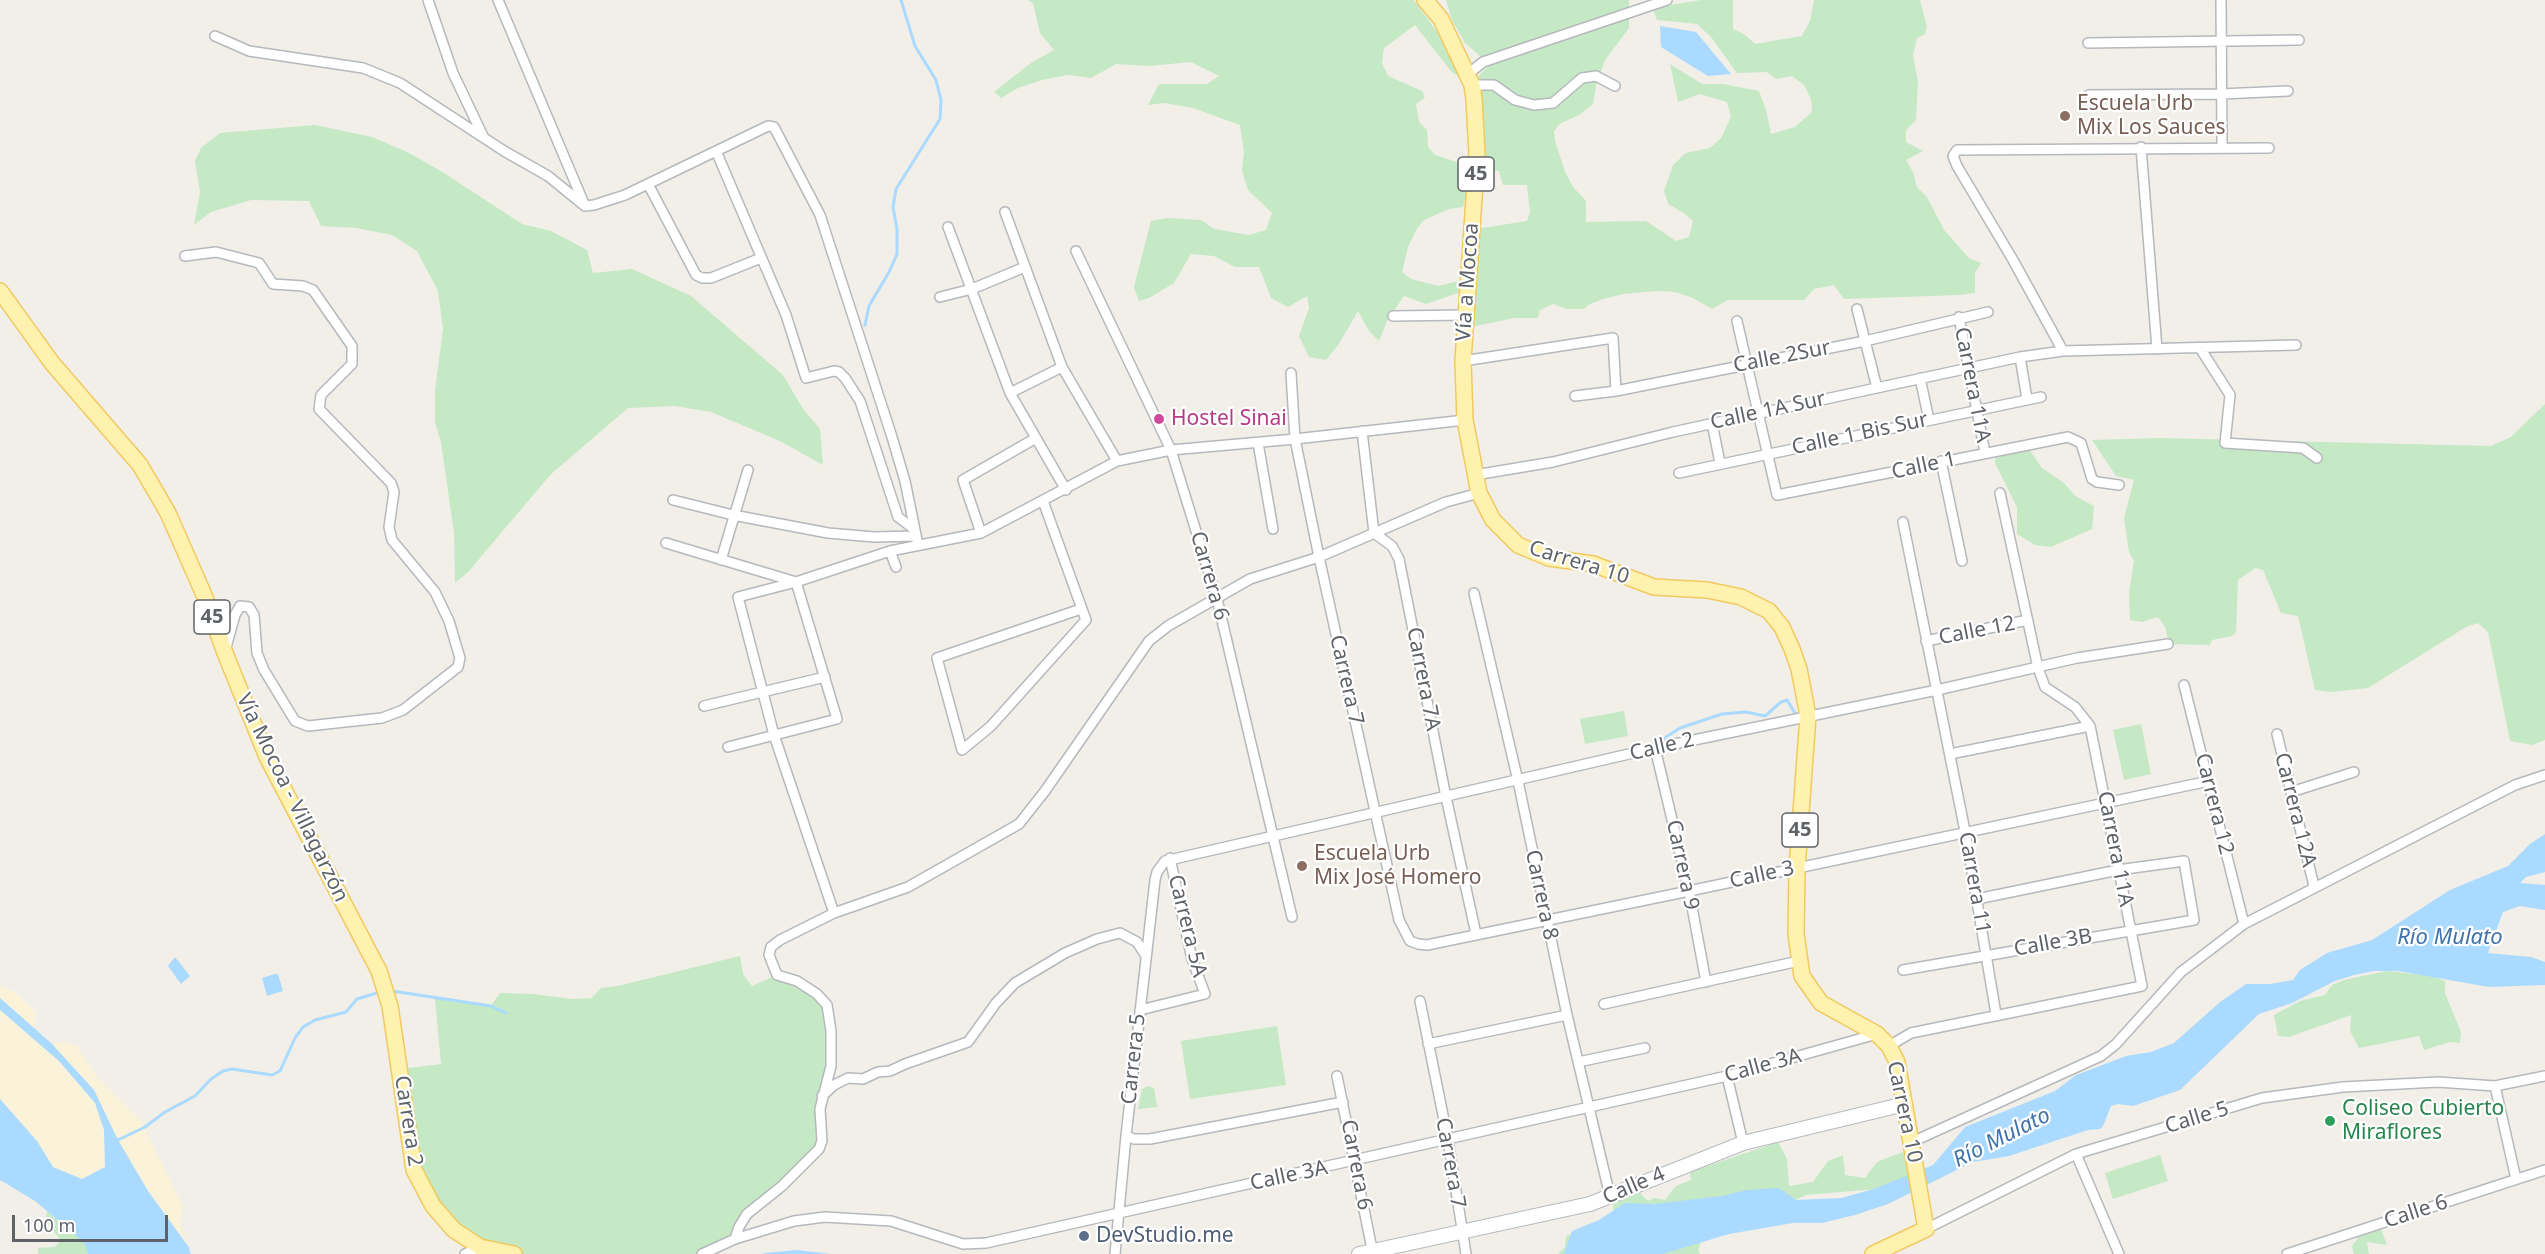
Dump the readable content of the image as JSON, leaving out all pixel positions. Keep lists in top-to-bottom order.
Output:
{
  "streets": {
    "main road": [
      "45",
      "Vía a Mocoa",
      "Carrera 10",
      "Vía Mocoa - Villagarzón",
      "Calle 5",
      "Carrera 2",
      "Calle 4"
    ],
    "street": [
      "Calle 2Sur",
      "Carrera 11A",
      "Calle 1A Sur",
      "Calle 1 Bis Sur",
      "Calle 1",
      "Carrera 6",
      "Calle 12",
      "Carrera 7A",
      "Carrera 7",
      "Calle 2",
      "Carrera 12",
      "Carrera 12A",
      "Carrera 9",
      "Calle 3",
      "Carrera 11",
      "Carrera 8",
      "Carrera 5A",
      "Calle 3B",
      "Carrera 5",
      "Calle 3A",
      "Calle 6"
    ]
  },
  "crossings": [
    ["Vía a Mocoa", "Carrera 10"],
    ["Calle 2Sur", "Carrera 11A"],
    ["Carrera 11A", "Calle 1A Sur"],
    ["Carrera 11A", "Calle 1 Bis Sur"],
    ["Carrera 11A", "Calle 1"],
    ["Carrera 11A", "Calle 2"],
    ["Carrera 11A", "Calle 3"],
    ["Carrera 11A", "Carrera 11"],
    ["Carrera 11A", "Calle 3B"],
    ["Calle 1A Sur", "Carrera 10"],
    ["Calle 1 Bis Sur", "Calle 1"],
    ["Carrera 10", "Calle 2"],
    ["Carrera 10", "Calle 3"],
    ["Carrera 10", "Calle 3A"],
    ["Carrera 10", "Calle 5"],
    ["Carrera 10", "Calle 4"],
    ["Carrera 6", "Calle 2"],
    ["Carrera 6", "Calle 3A"],
    ["Carrera 6", "Calle 4"],
    ["Calle 12", "Carrera 11"],
    ["Carrera 7A", "Calle 2"],
    ["Carrera 7A", "Calle 3"],
    ["Carrera 7", "Calle 2"],
    ["Carrera 7", "Calle 3"],
    ["Carrera 7", "Calle 3A"],
    ["Carrera 7", "Calle 4"],
    ["Calle 2", "Carrera 9"],
    ["Calle 2", "Carrera 11"],
    ["Calle 2", "Carrera 8"],
    ["Calle 2", "Carrera 5A"],
    ["Calle 2", "Carrera 5"],
    ["Vía Mocoa - Villagarzón", "Carrera 2"],
    ["Carrera 12", "Calle 3"],
    ["Carrera 9", "Calle 3"],
    ["Calle 3", "Carrera 11"],
    ["Calle 3", "Carrera 8"],
    ["Carrera 11", "Calle 3B"],
    ["Carrera 8", "Calle 3A"],
    ["Carrera 8", "Calle 4"],
    ["Carrera 5A", "Carrera 5"],
    ["Carrera 5", "Calle 3A"]
  ],
  "water": ["Río Mulato"],
  "places": [
    "Escuela Urb Mix Los Sauces",
    "Hostel Sinai",
    "Escuela Urb Mix José Homero",
    "Coliseo Cubierto Miraflores",
    "DevStudio.me"
  ],
  "scale_bar": "100 m"
}
